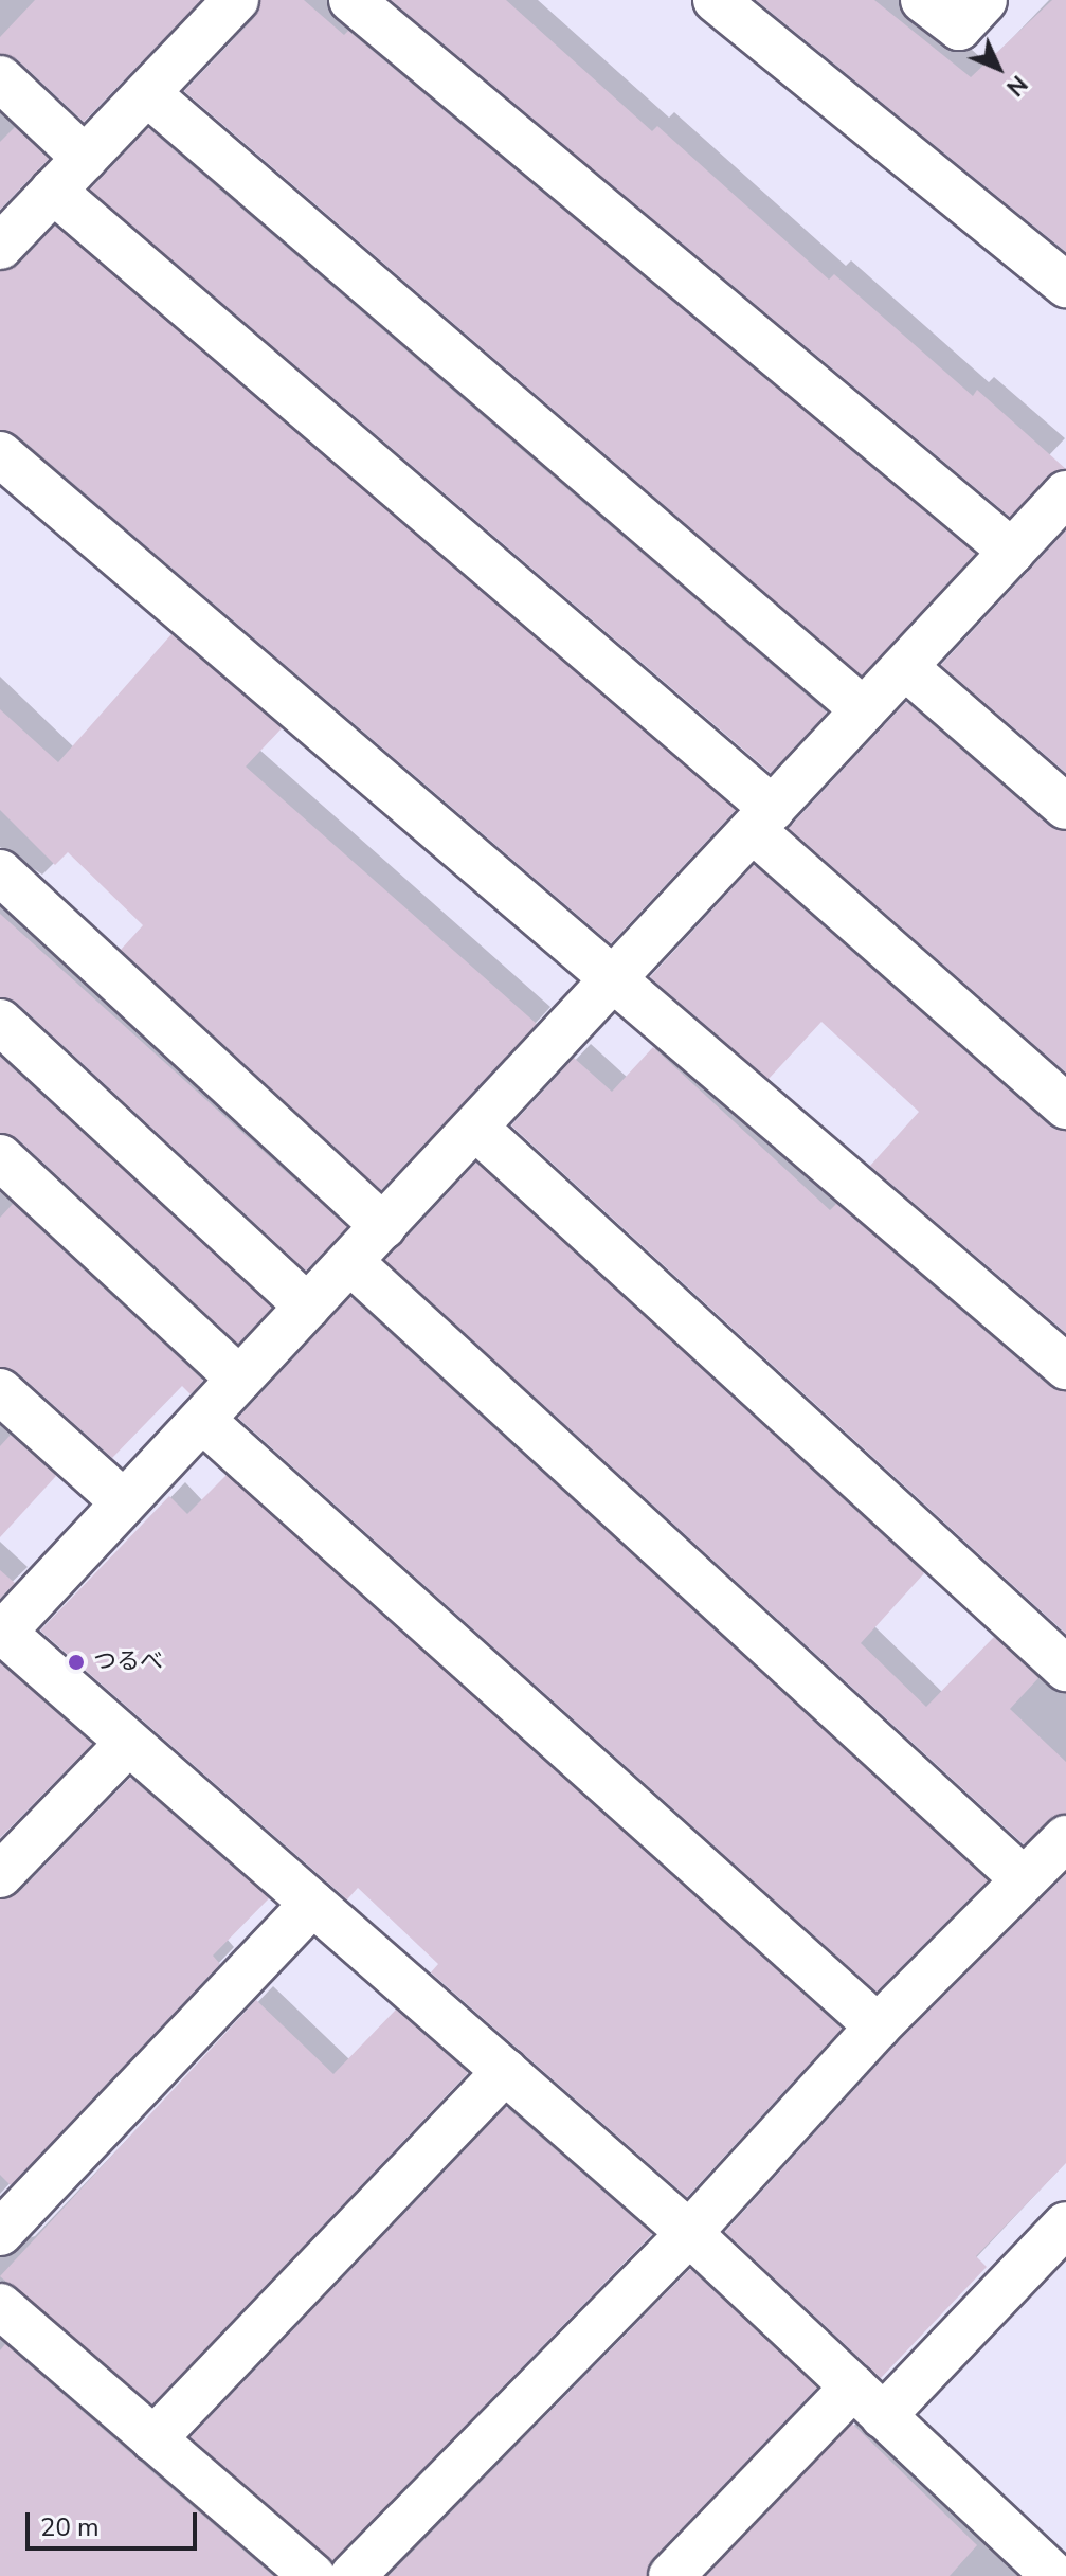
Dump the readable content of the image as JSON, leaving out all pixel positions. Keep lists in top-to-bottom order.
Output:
{
  "places": ["つるべ"],
  "scale_bar": "20 m",
  "north": "bottom right"
}
